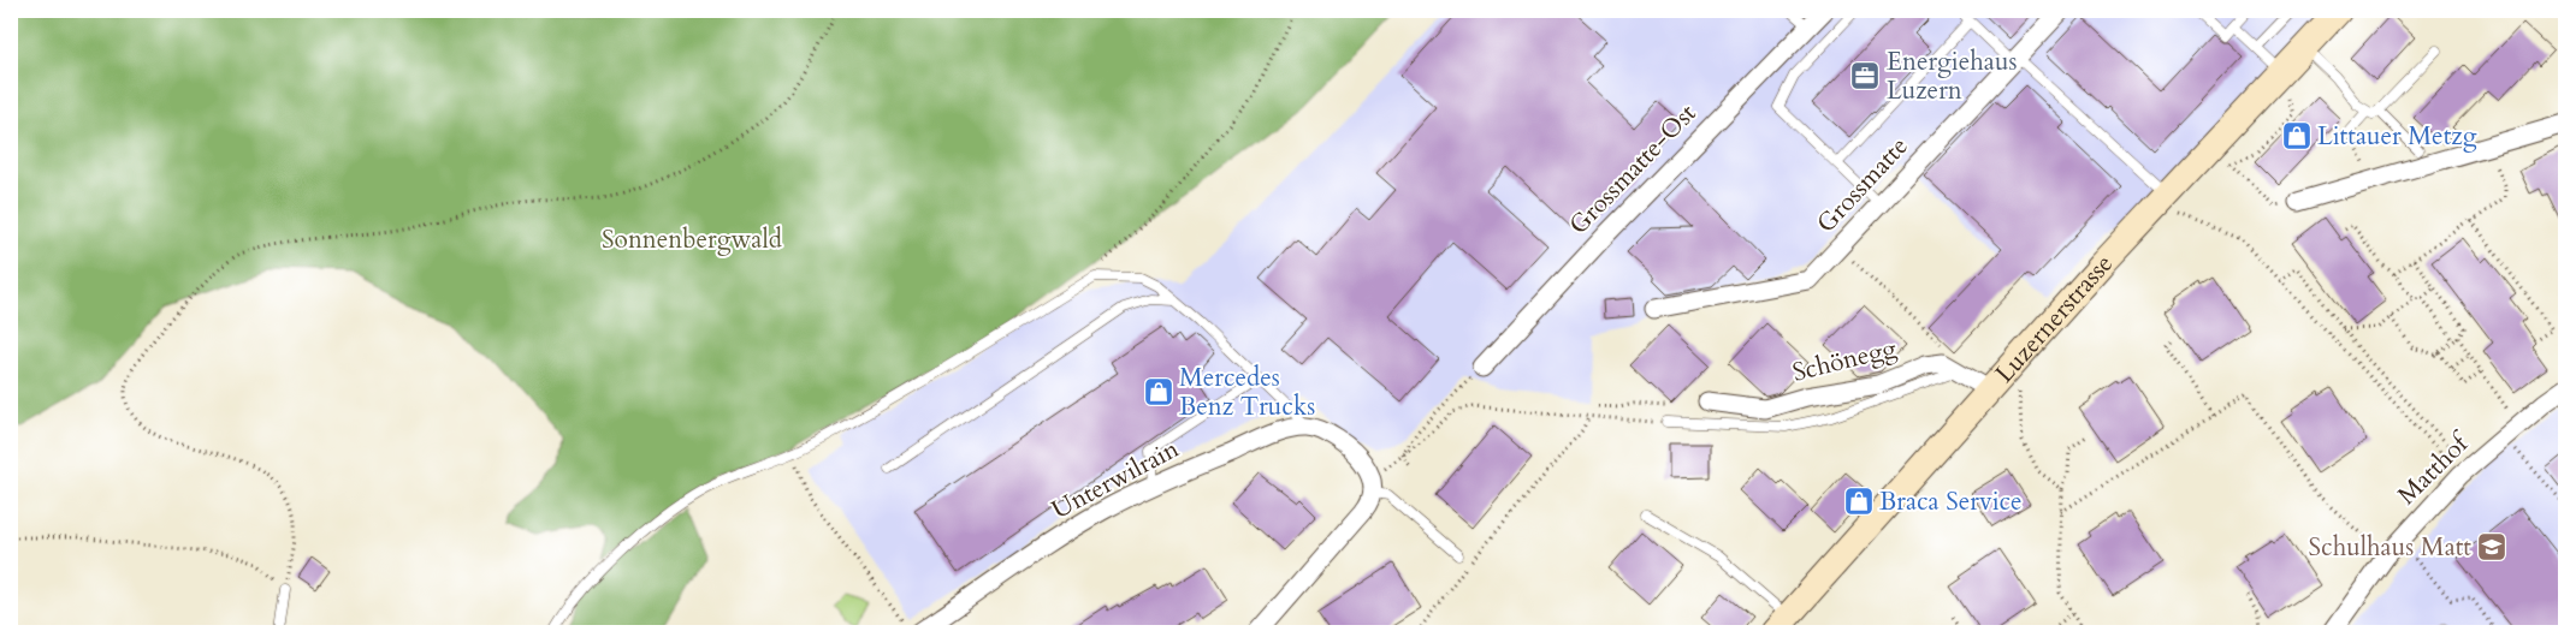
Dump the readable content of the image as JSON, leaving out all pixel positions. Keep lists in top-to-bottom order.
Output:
{
  "streets": {
    "main road": ["Luzernerstrasse"],
    "street": [
      "Grossmatte-Ost",
      "Grossmatte",
      "Schönegg",
      "Matthof",
      "Unterwilrain"
    ]
  },
  "parks": ["Sonnenbergwald"],
  "places": {
    "office": ["Energiehaus Luzern"],
    "shop": ["Littauer Metzg", "Mercedes Benz Trucks", "Braca Service"],
    "school or university": ["Schulhaus Matt"]
  }
}
